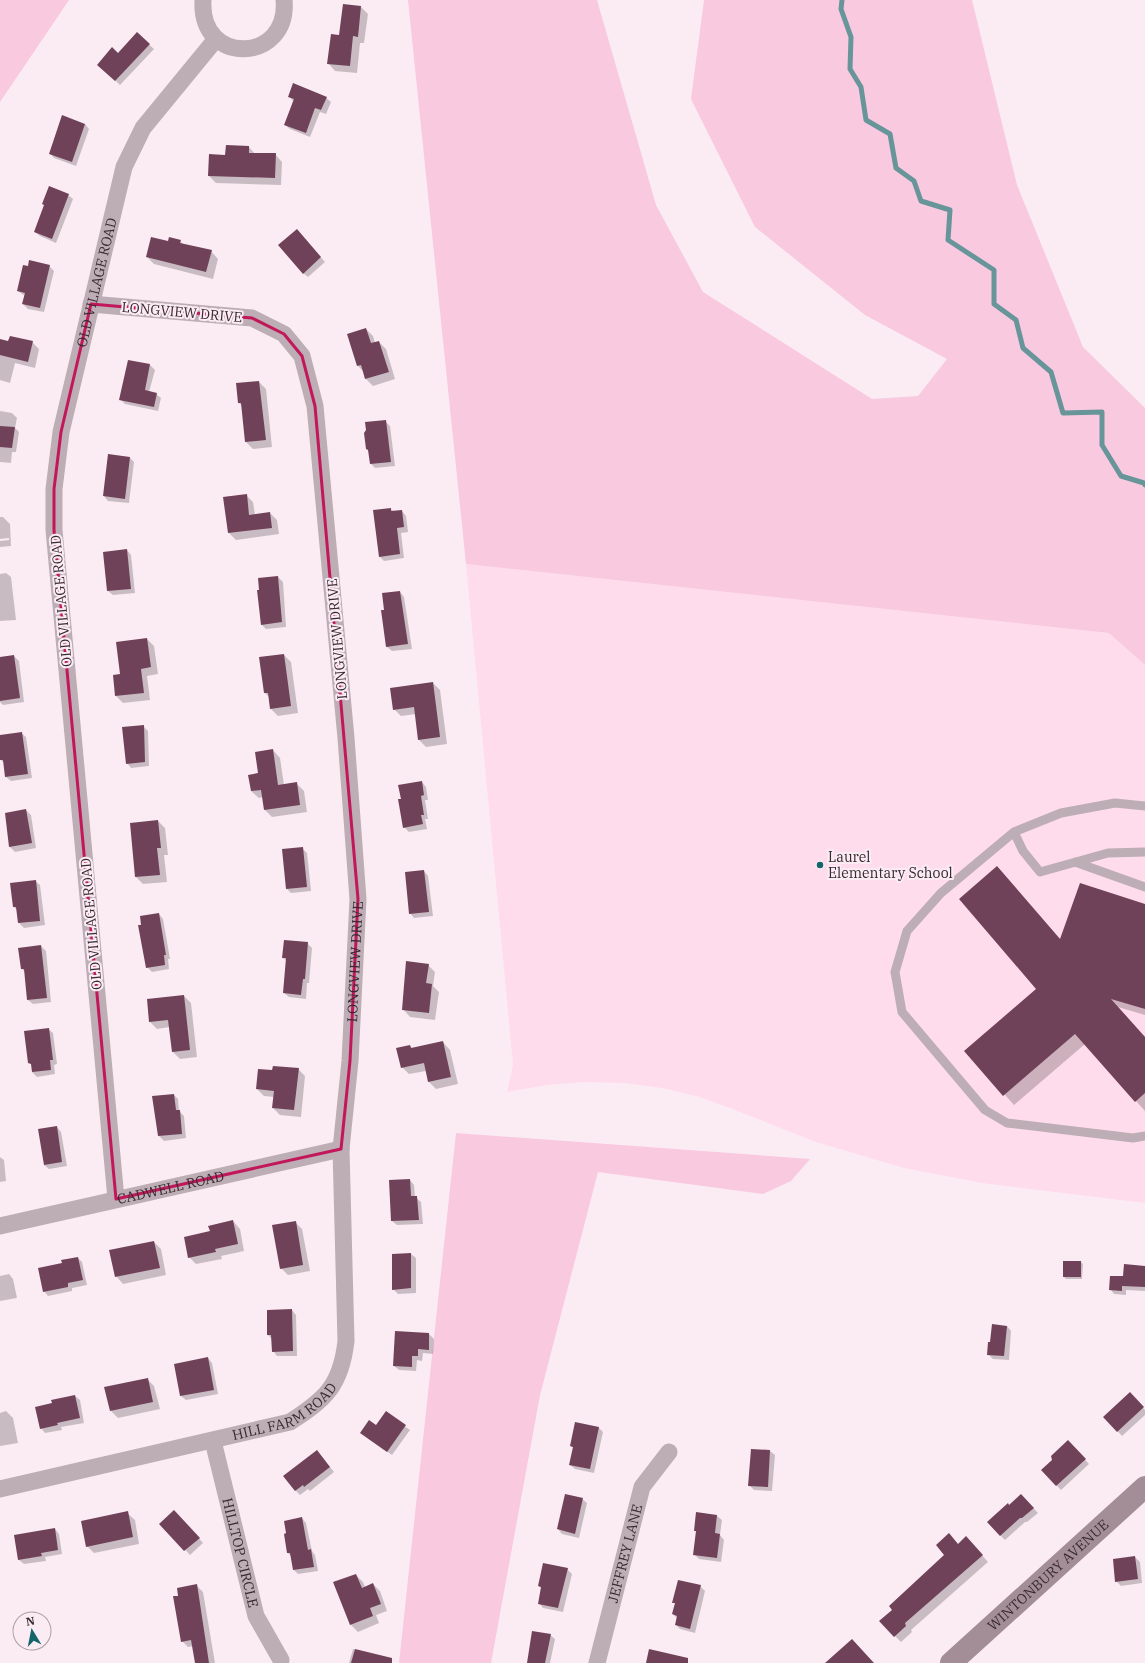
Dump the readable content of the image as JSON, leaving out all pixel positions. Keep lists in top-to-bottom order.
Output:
{
  "streets": {
    "street": [
      "OLD VILLAGE ROAD",
      "LONGVIEW DRIVE",
      "CADWELL ROAD",
      "HILL FARM ROAD",
      "HILLTOP CIRCLE",
      "JEFFREY LANE",
      "WINTONBURY AVENUE"
    ]
  },
  "crossings": [
    ["OLD VILLAGE ROAD", "LONGVIEW DRIVE"],
    ["OLD VILLAGE ROAD", "CADWELL ROAD"],
    ["LONGVIEW DRIVE", "CADWELL ROAD"],
    ["LONGVIEW DRIVE", "HILL FARM ROAD"],
    ["CADWELL ROAD", "HILL FARM ROAD"],
    ["HILL FARM ROAD", "HILLTOP CIRCLE"]
  ],
  "places": ["Laurel Elementary School"],
  "north": "top"
}
